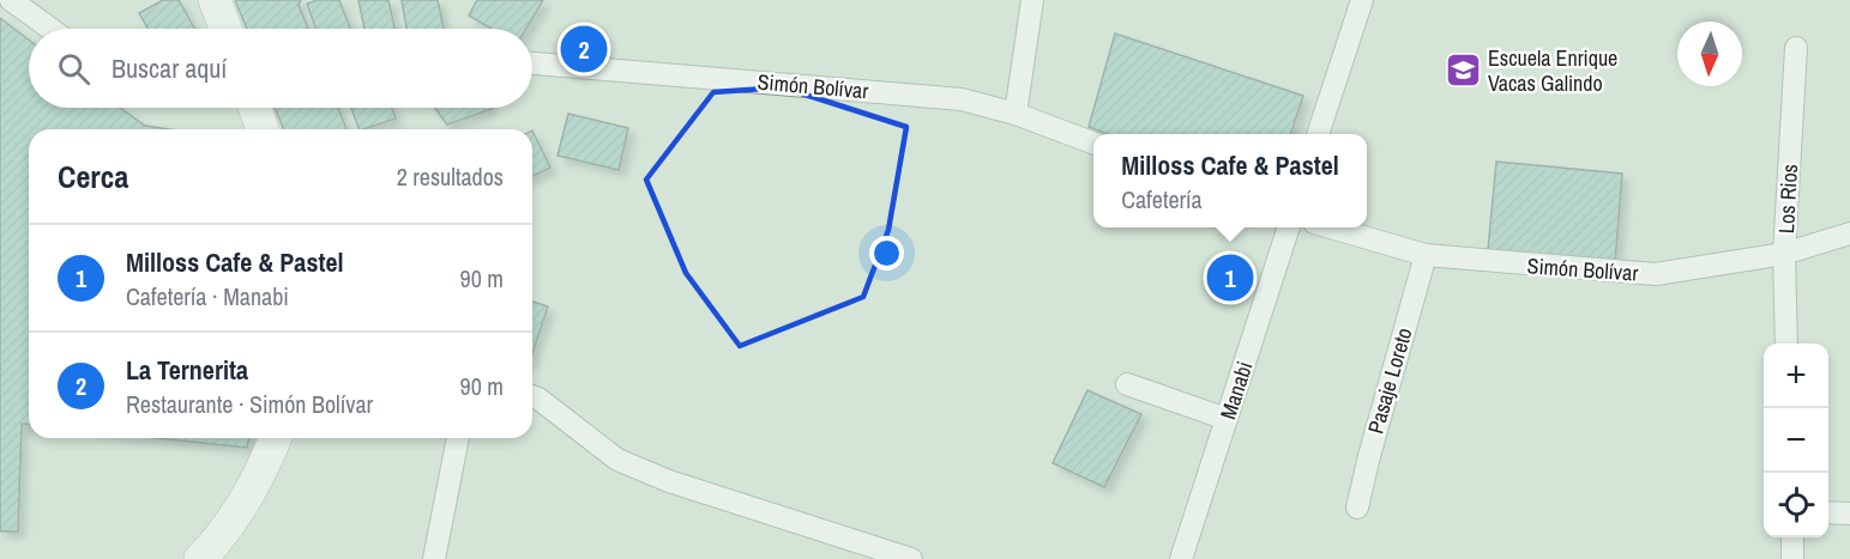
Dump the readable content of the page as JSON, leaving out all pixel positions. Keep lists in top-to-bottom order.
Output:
{
  "streets": {
    "street": [
      "Simón Bolívar",
      "Los Rios",
      "Pasaje Loreto",
      "Manabi"
    ]
  },
  "crossings": [
    ["Simón Bolívar", "Los Rios"],
    ["Simón Bolívar", "Pasaje Loreto"]
  ],
  "places": {
    "school or university": ["Escuela Enrique Vacas Galindo"]
  },
  "north": "bottom",
  "page": {
    "pins": ["2", "1"],
    "search": "Buscar aquí",
    "heading": ["Cerca", "2 resultados"],
    "popup": ["Milloss Cafe & Pastel", "Cafetería"],
    "list": [
      {
        "mark": "1",
        "name": "Milloss Cafe & Pastel",
        "note": "Cafetería · Manabi",
        "value": "90 m"
      },
      {
        "mark": "2",
        "name": "La Ternerita",
        "note": "Restaurante · Simón Bolívar",
        "value": "90 m"
      }
    ],
    "map_buttons": ["+", "−"]
  }
}
